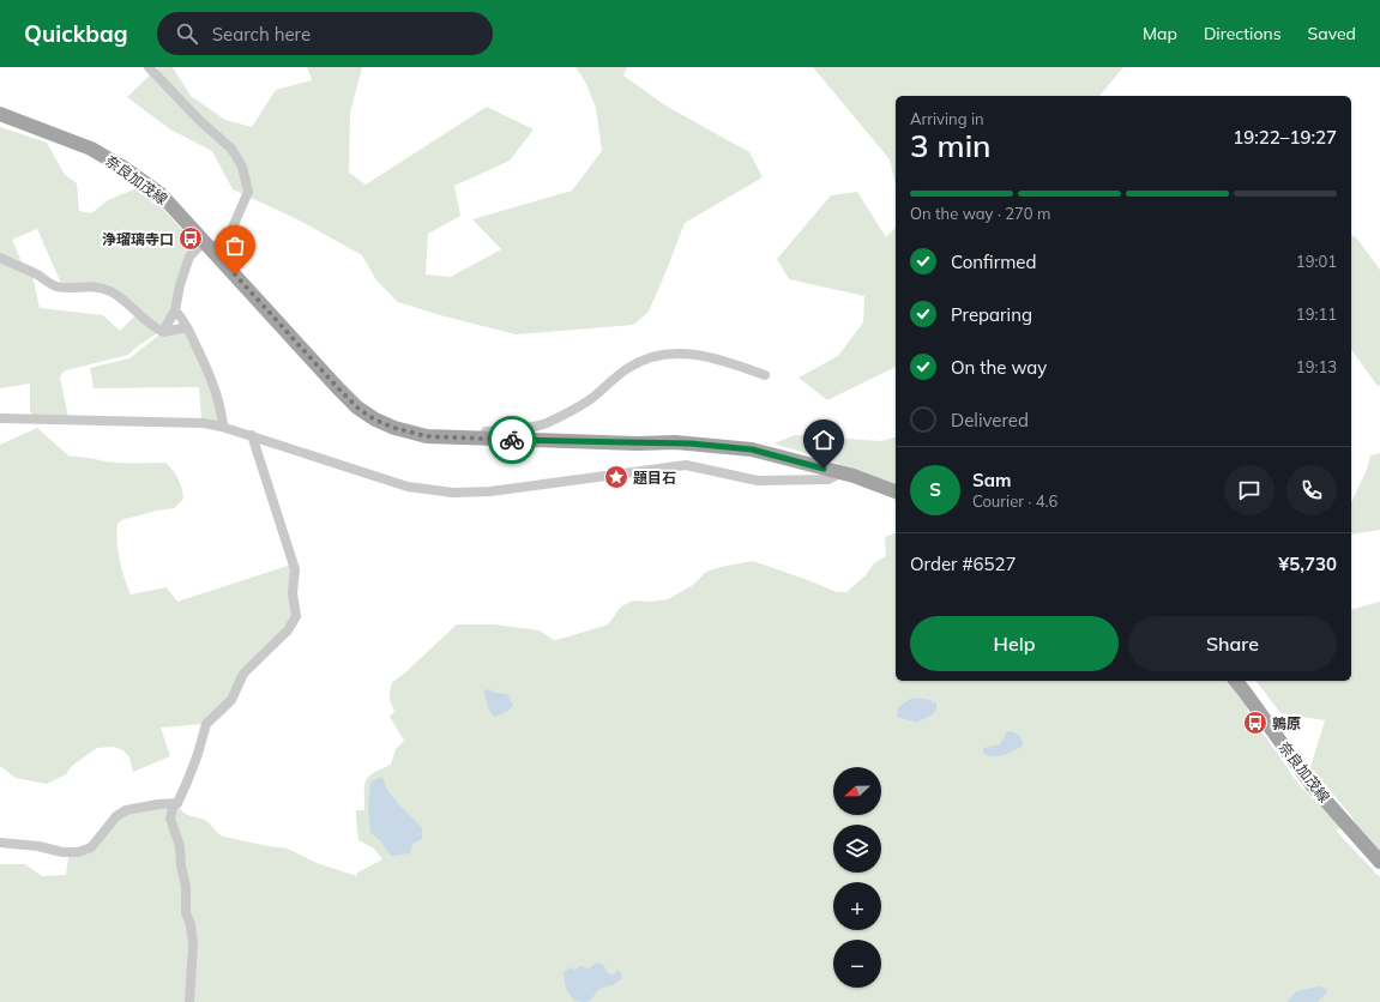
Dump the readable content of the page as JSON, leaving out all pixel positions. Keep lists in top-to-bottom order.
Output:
{
  "streets": {
    "main road": ["奈良加茂線"]
  },
  "places": {
    "bus stop": ["浄瑠璃寺口", "鶉原"],
    "place": ["題目石"]
  },
  "north": "left",
  "page": {
    "header": "Quickbag",
    "search": "Search here",
    "nav": ["Map", "Directions", "Saved"],
    "heading": ["3 min", "Arriving in", "19:22–19:27"],
    "panel": [
      "Sam",
      "Courier · 4.6",
      "Order #6527",
      "¥5,730"
    ],
    "bar": "On the way · 270 m",
    "list": [
      ["Confirmed", "19:01"],
      ["Preparing", "19:11"],
      ["On the way", "19:13"],
      "Delivered"
    ],
    "round": "S",
    "buttons": ["Help", "Share"],
    "map_buttons": ["+", "−"]
  }
}
